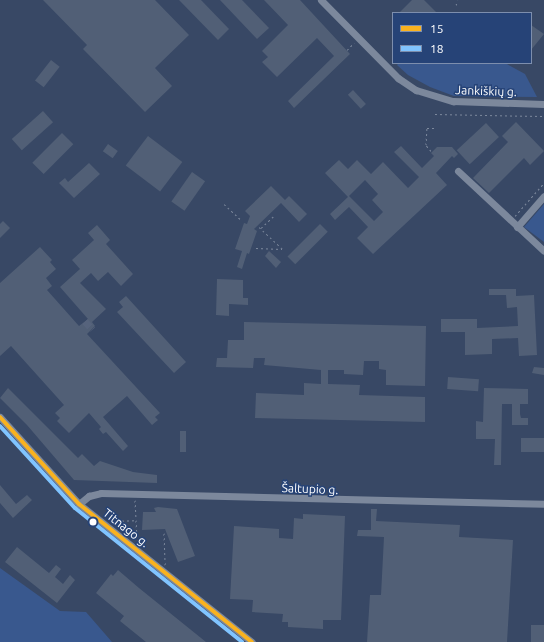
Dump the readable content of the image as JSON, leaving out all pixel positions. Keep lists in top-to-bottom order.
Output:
{
  "streets": {
    "street": ["Jankiškių g.", "Šaltupio g.", "Titnago g."]
  },
  "crossings": [
    ["Šaltupio g.", "Titnago g."]
  ],
  "lines": ["transit line 15", "transit line 18"],
  "legend": ["15", "18"]
}
